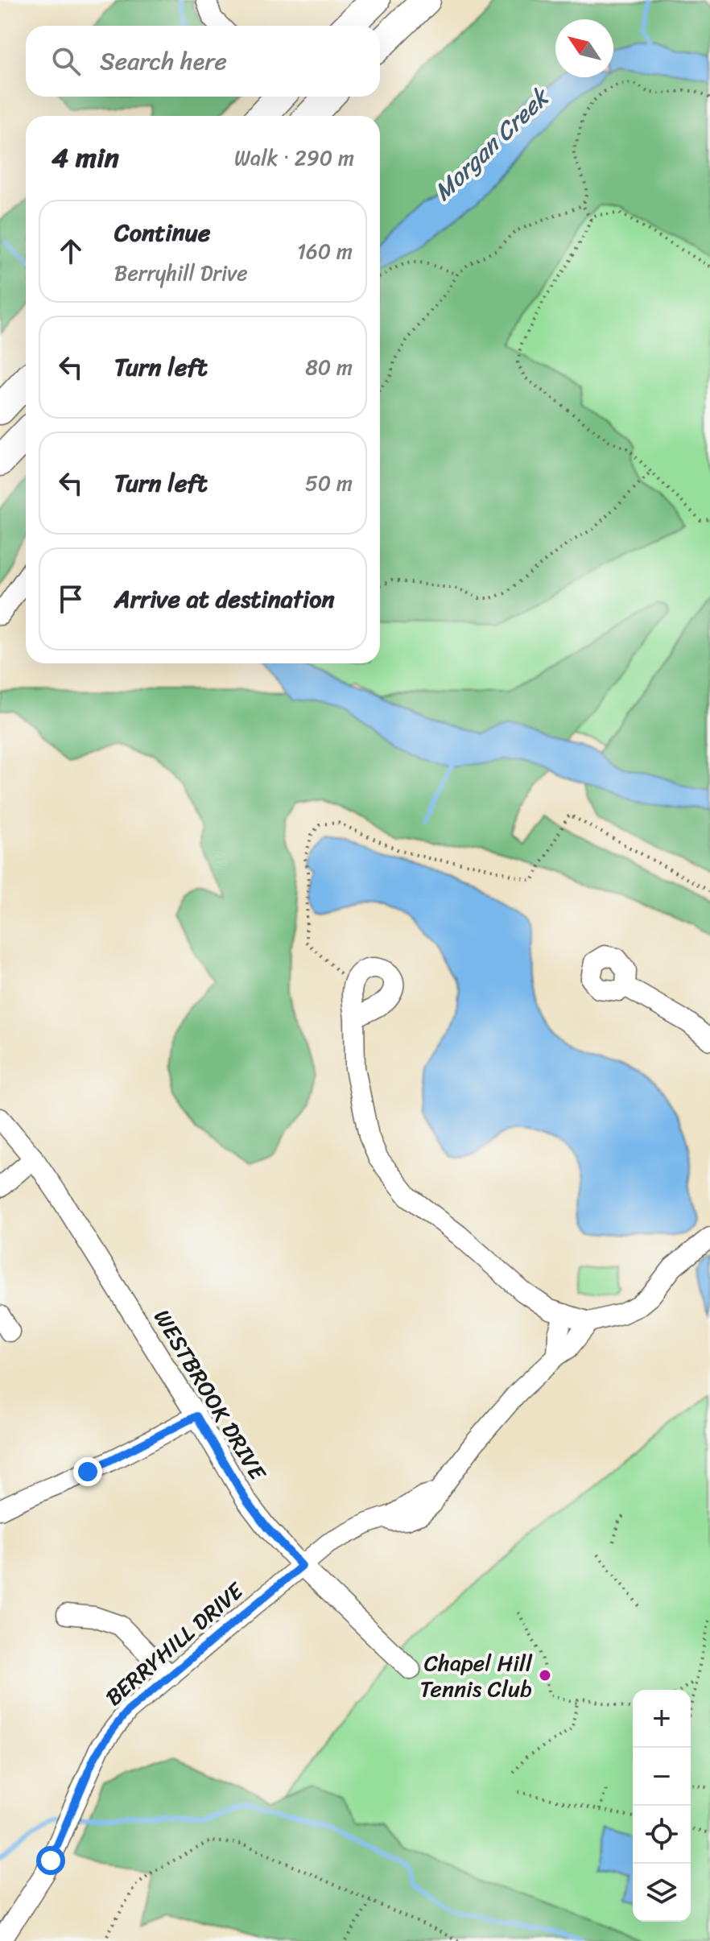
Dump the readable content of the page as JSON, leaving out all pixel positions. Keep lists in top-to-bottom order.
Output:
{
  "streets": {
    "street": ["WESTBROOK DRIVE", "BERRYHILL DRIVE"]
  },
  "crossings": [
    ["WESTBROOK DRIVE", "BERRYHILL DRIVE"]
  ],
  "water": ["Morgan Creek"],
  "places": ["Chapel Hill Tennis Club"],
  "north": "top left",
  "page": {
    "search": "Search here",
    "heading": ["4 min", "Walk · 290 m"],
    "list": [
      ["Continue", "Berryhill Drive", "160 m"],
      ["Turn left", "80 m"],
      ["Turn left", "50 m"],
      "Arrive at destination"
    ],
    "map_buttons": ["+", "−"]
  }
}
